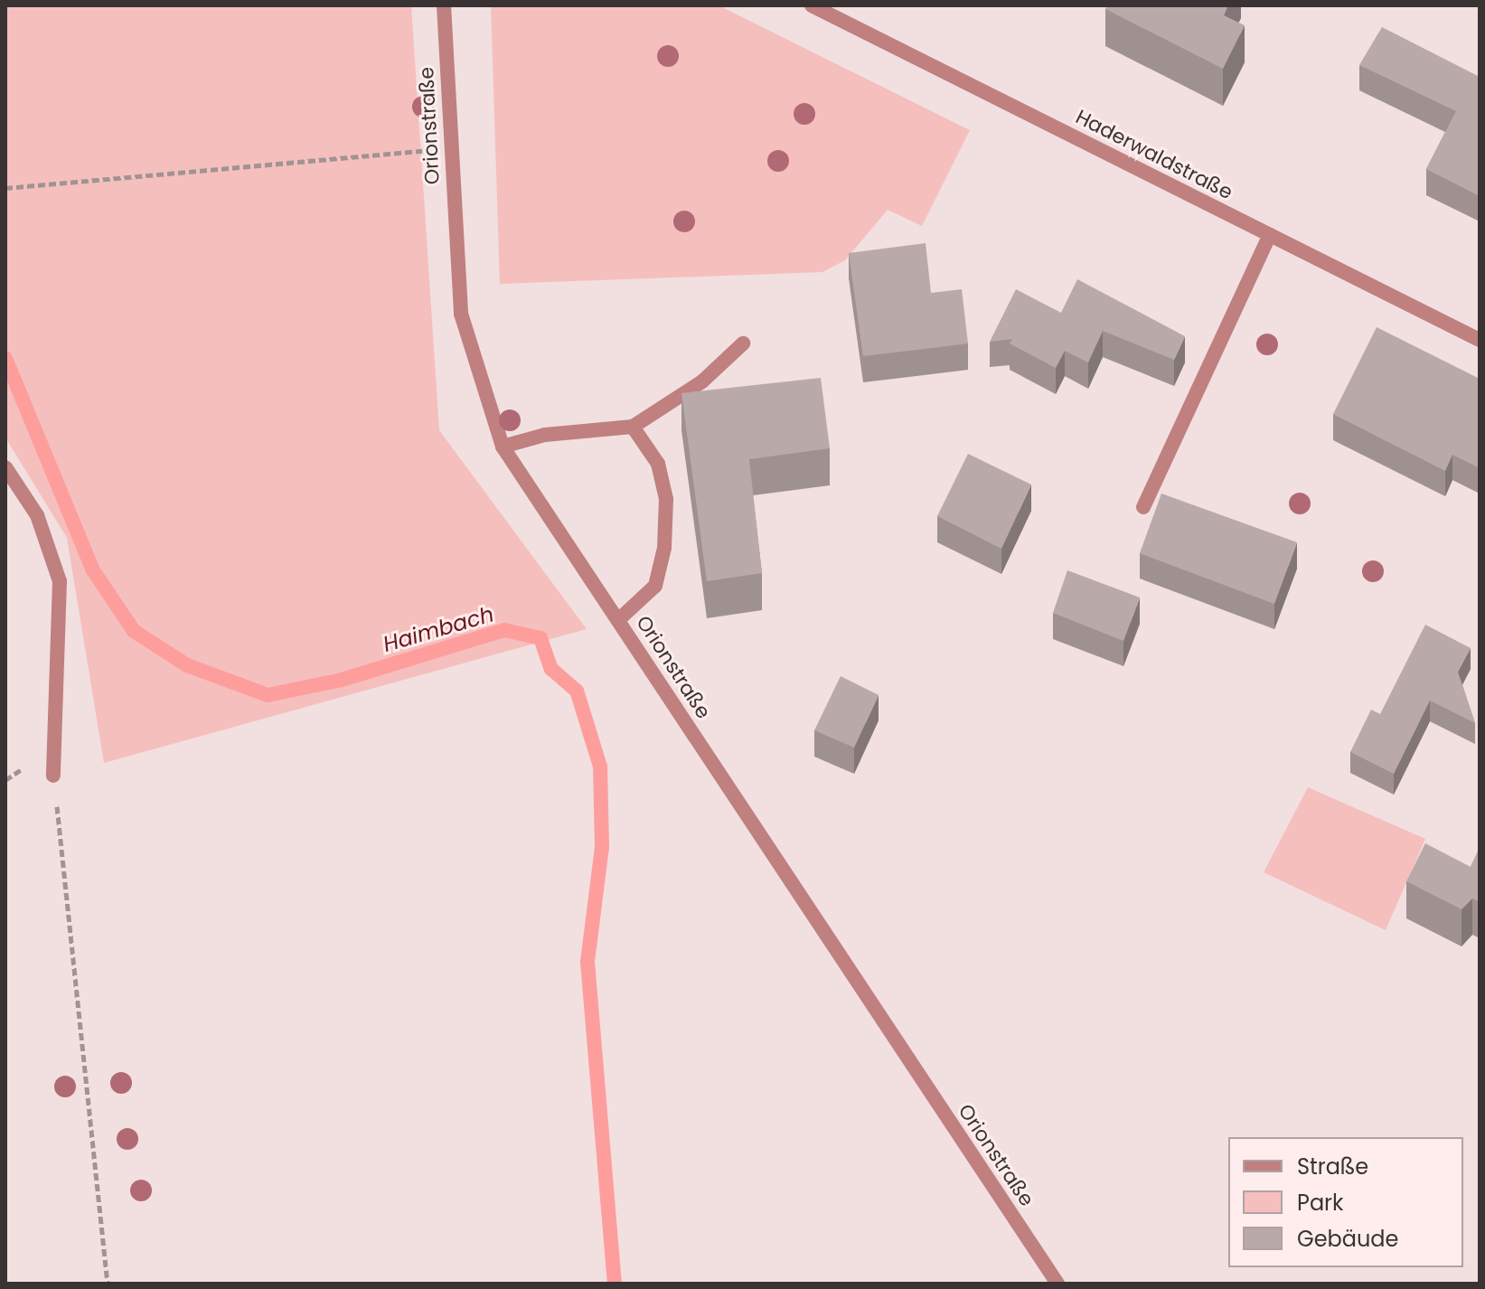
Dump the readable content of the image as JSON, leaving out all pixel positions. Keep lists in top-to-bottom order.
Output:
{
  "streets": {
    "street": ["Orionstraße", "Haderwaldstraße"]
  },
  "water": ["Haimbach"],
  "legend": ["Straße", "Park", "Gebäude"]
}
